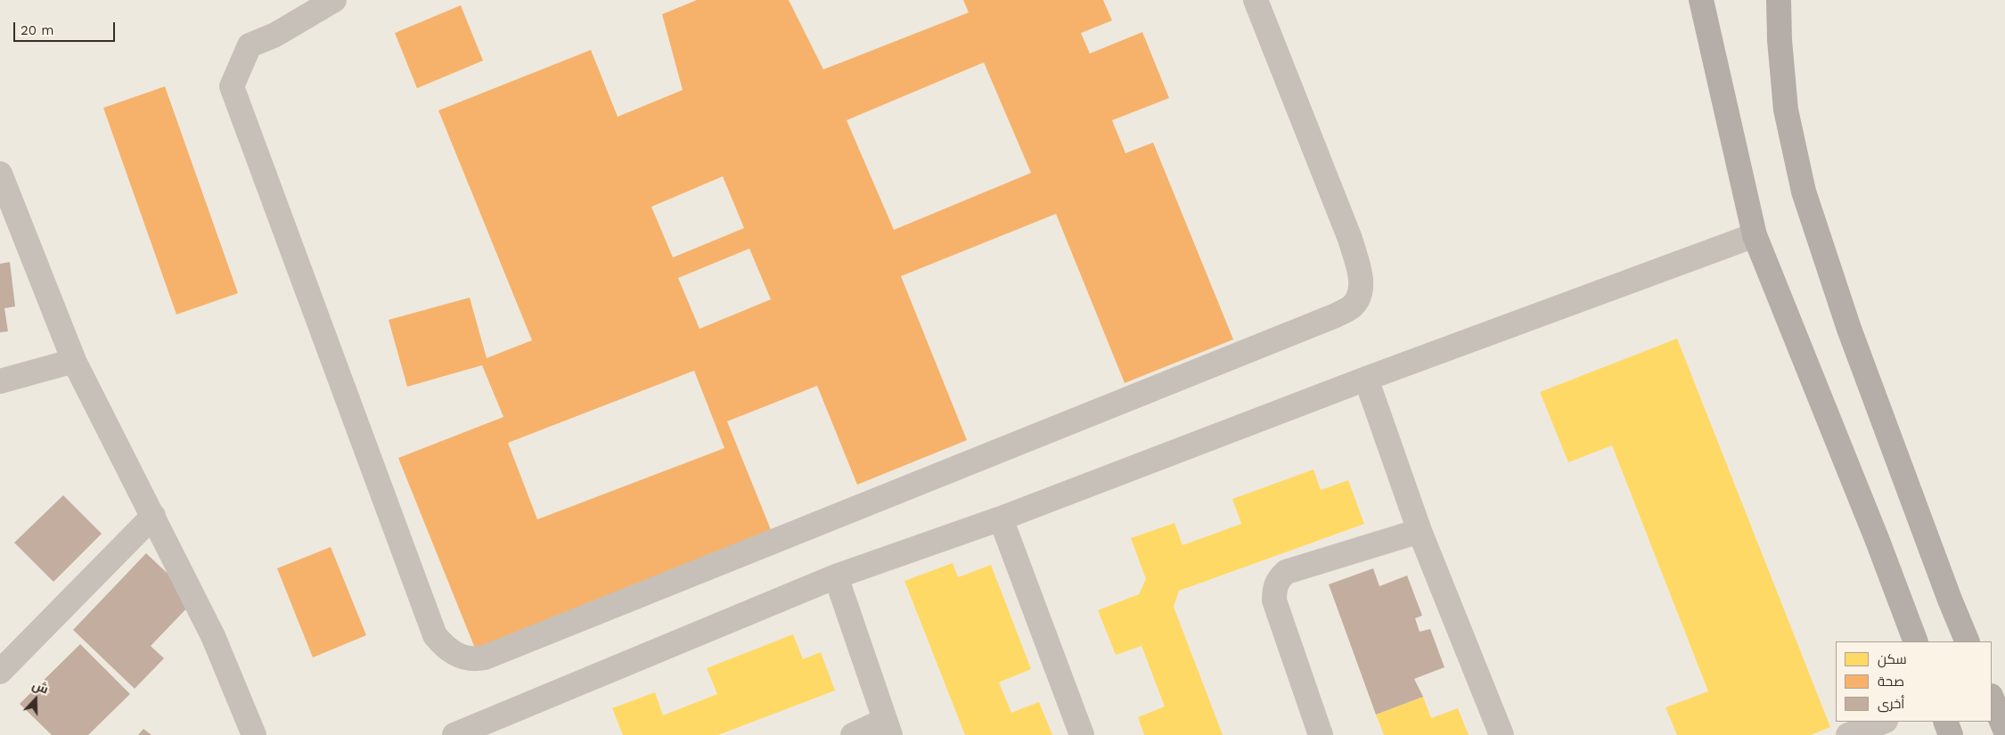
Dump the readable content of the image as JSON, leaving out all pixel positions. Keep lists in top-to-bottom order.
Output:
{
  "legend": ["سكن", "صحة", "أخرى"],
  "scale_bar": "20 m",
  "north": "top"
}
